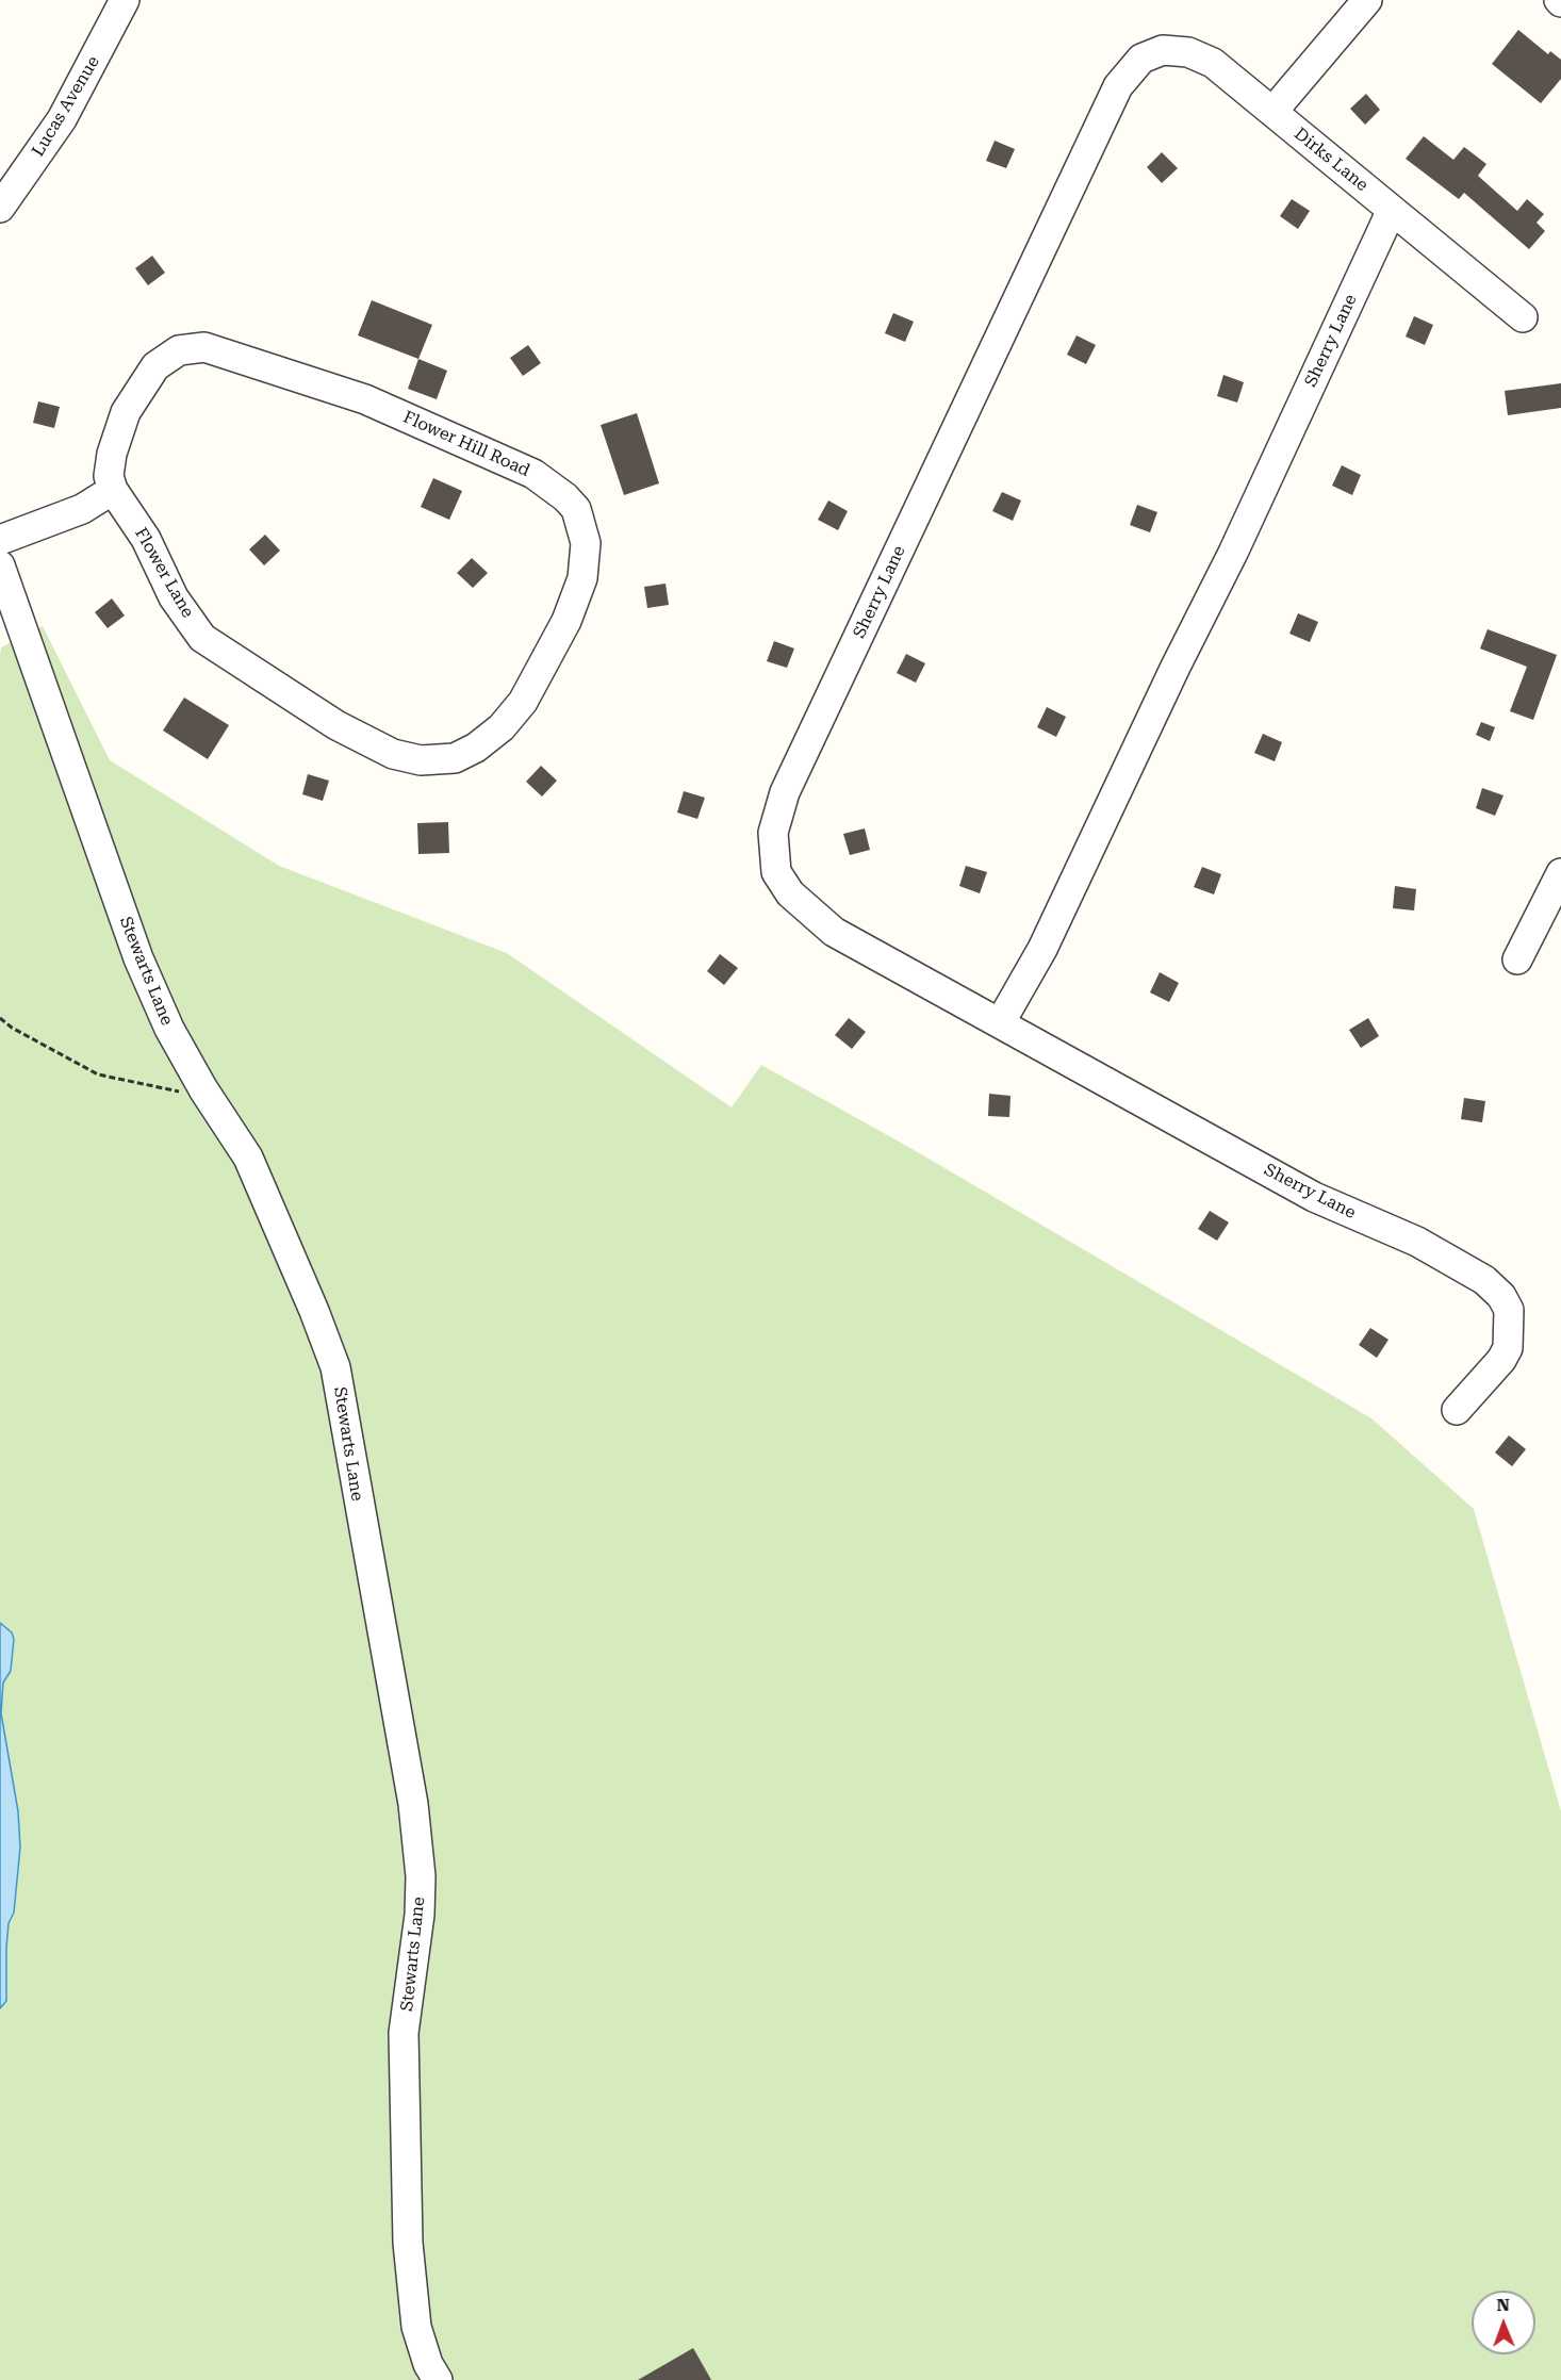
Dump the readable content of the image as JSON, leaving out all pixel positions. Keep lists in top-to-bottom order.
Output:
{
  "streets": {
    "street": [
      "Lucas Avenue",
      "Dirks Lane",
      "Sherry Lane",
      "Flower Hill Road",
      "Flower Lane",
      "Stewarts Lane"
    ]
  },
  "crossings": [
    ["Dirks Lane", "Sherry Lane"],
    ["Flower Hill Road", "Flower Lane"]
  ],
  "north": "top"
}
